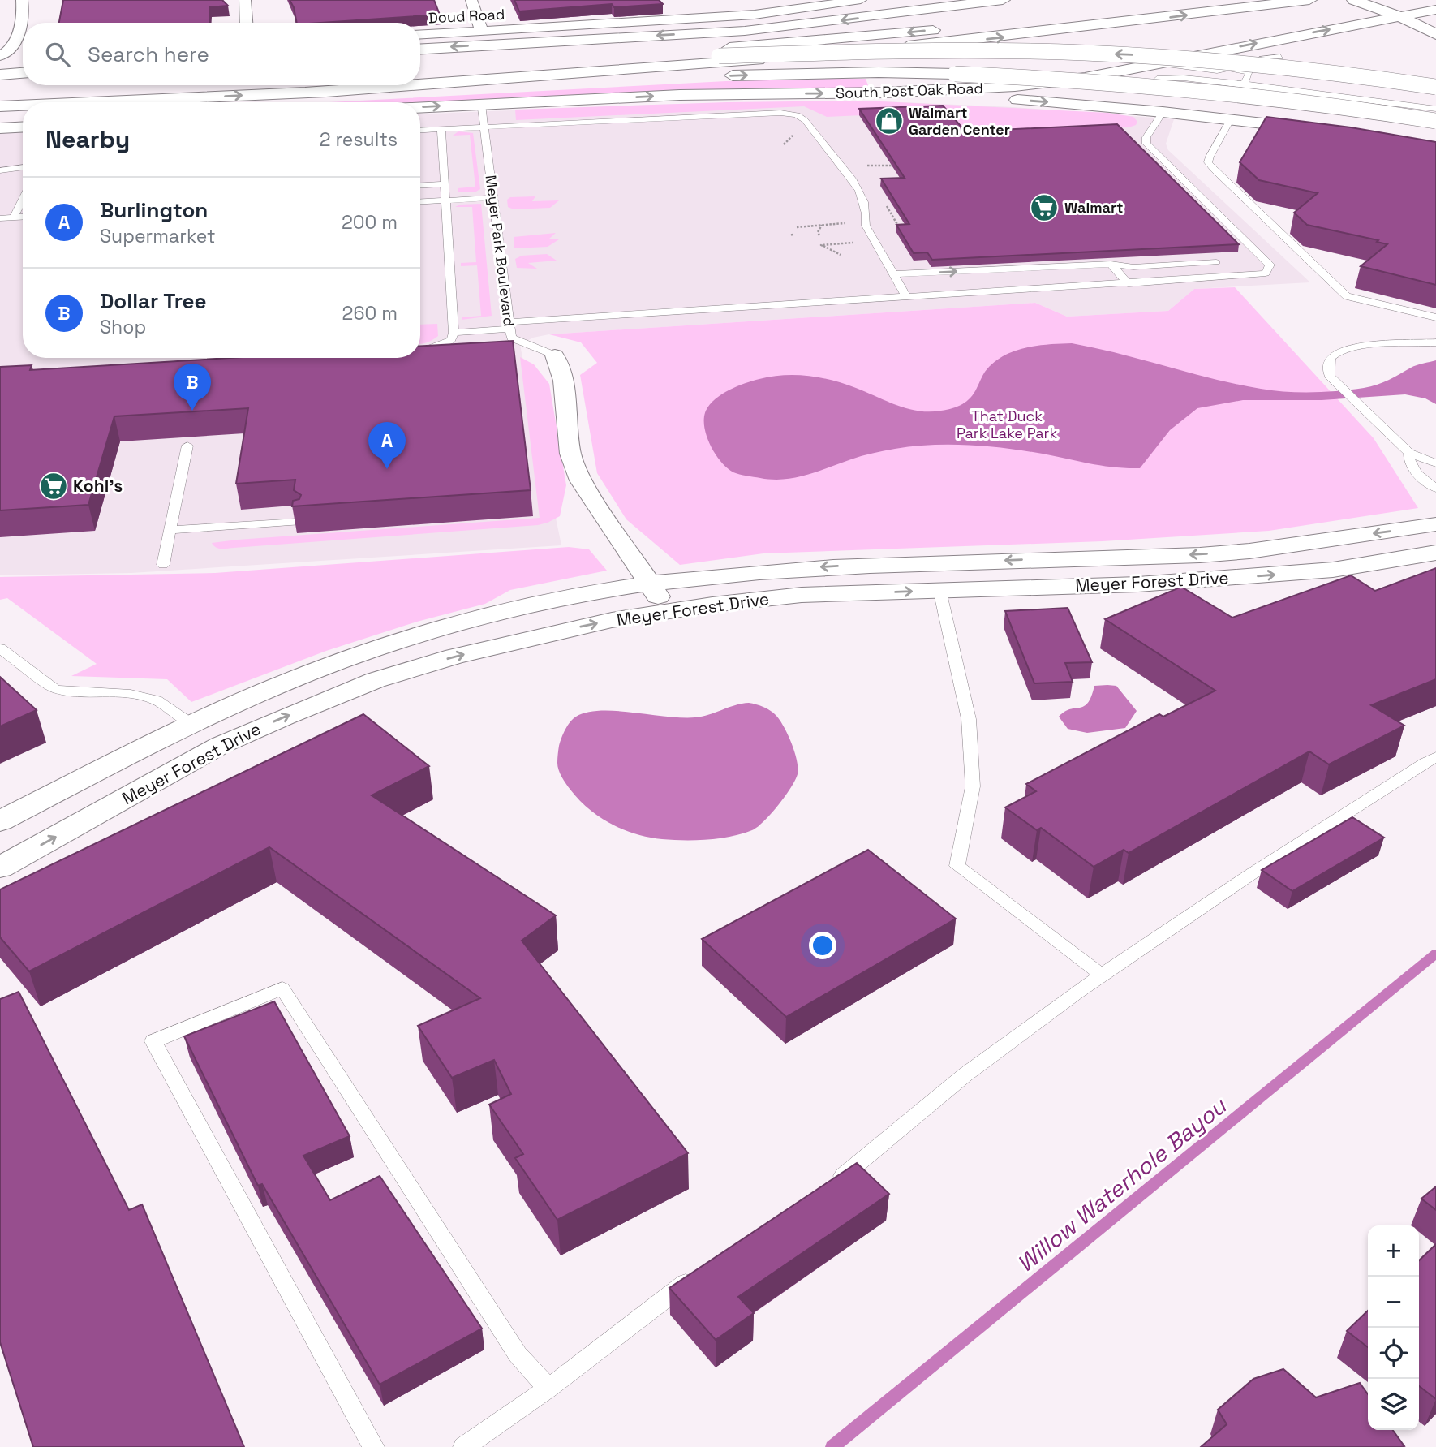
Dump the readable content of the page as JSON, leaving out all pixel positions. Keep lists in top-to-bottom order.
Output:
{
  "streets": {
    "main road": ["South Post Oak Road"],
    "street": ["Doud Road", "Meyer Park Boulevard", "Meyer Forest Drive"]
  },
  "crossings": [
    ["South Post Oak Road", "Meyer Park Boulevard"],
    ["Meyer Park Boulevard", "Meyer Forest Drive"]
  ],
  "water": ["Willow Waterhole Bayou"],
  "parks": ["That Duck Park Lake Park"],
  "places": {
    "shop": ["Walmart Garden Center"],
    "supermarket": ["Walmart", "Kohl's"]
  },
  "page": {
    "search": "Search here",
    "heading": ["Nearby", "2 results"],
    "list": [
      {
        "mark": "A",
        "name": "Burlington",
        "note": "Supermarket",
        "value": "200 m"
      },
      {
        "mark": "B",
        "name": "Dollar Tree",
        "note": "Shop",
        "value": "260 m"
      }
    ],
    "pins": ["B", "A"],
    "map_buttons": ["+", "−"]
  }
}
